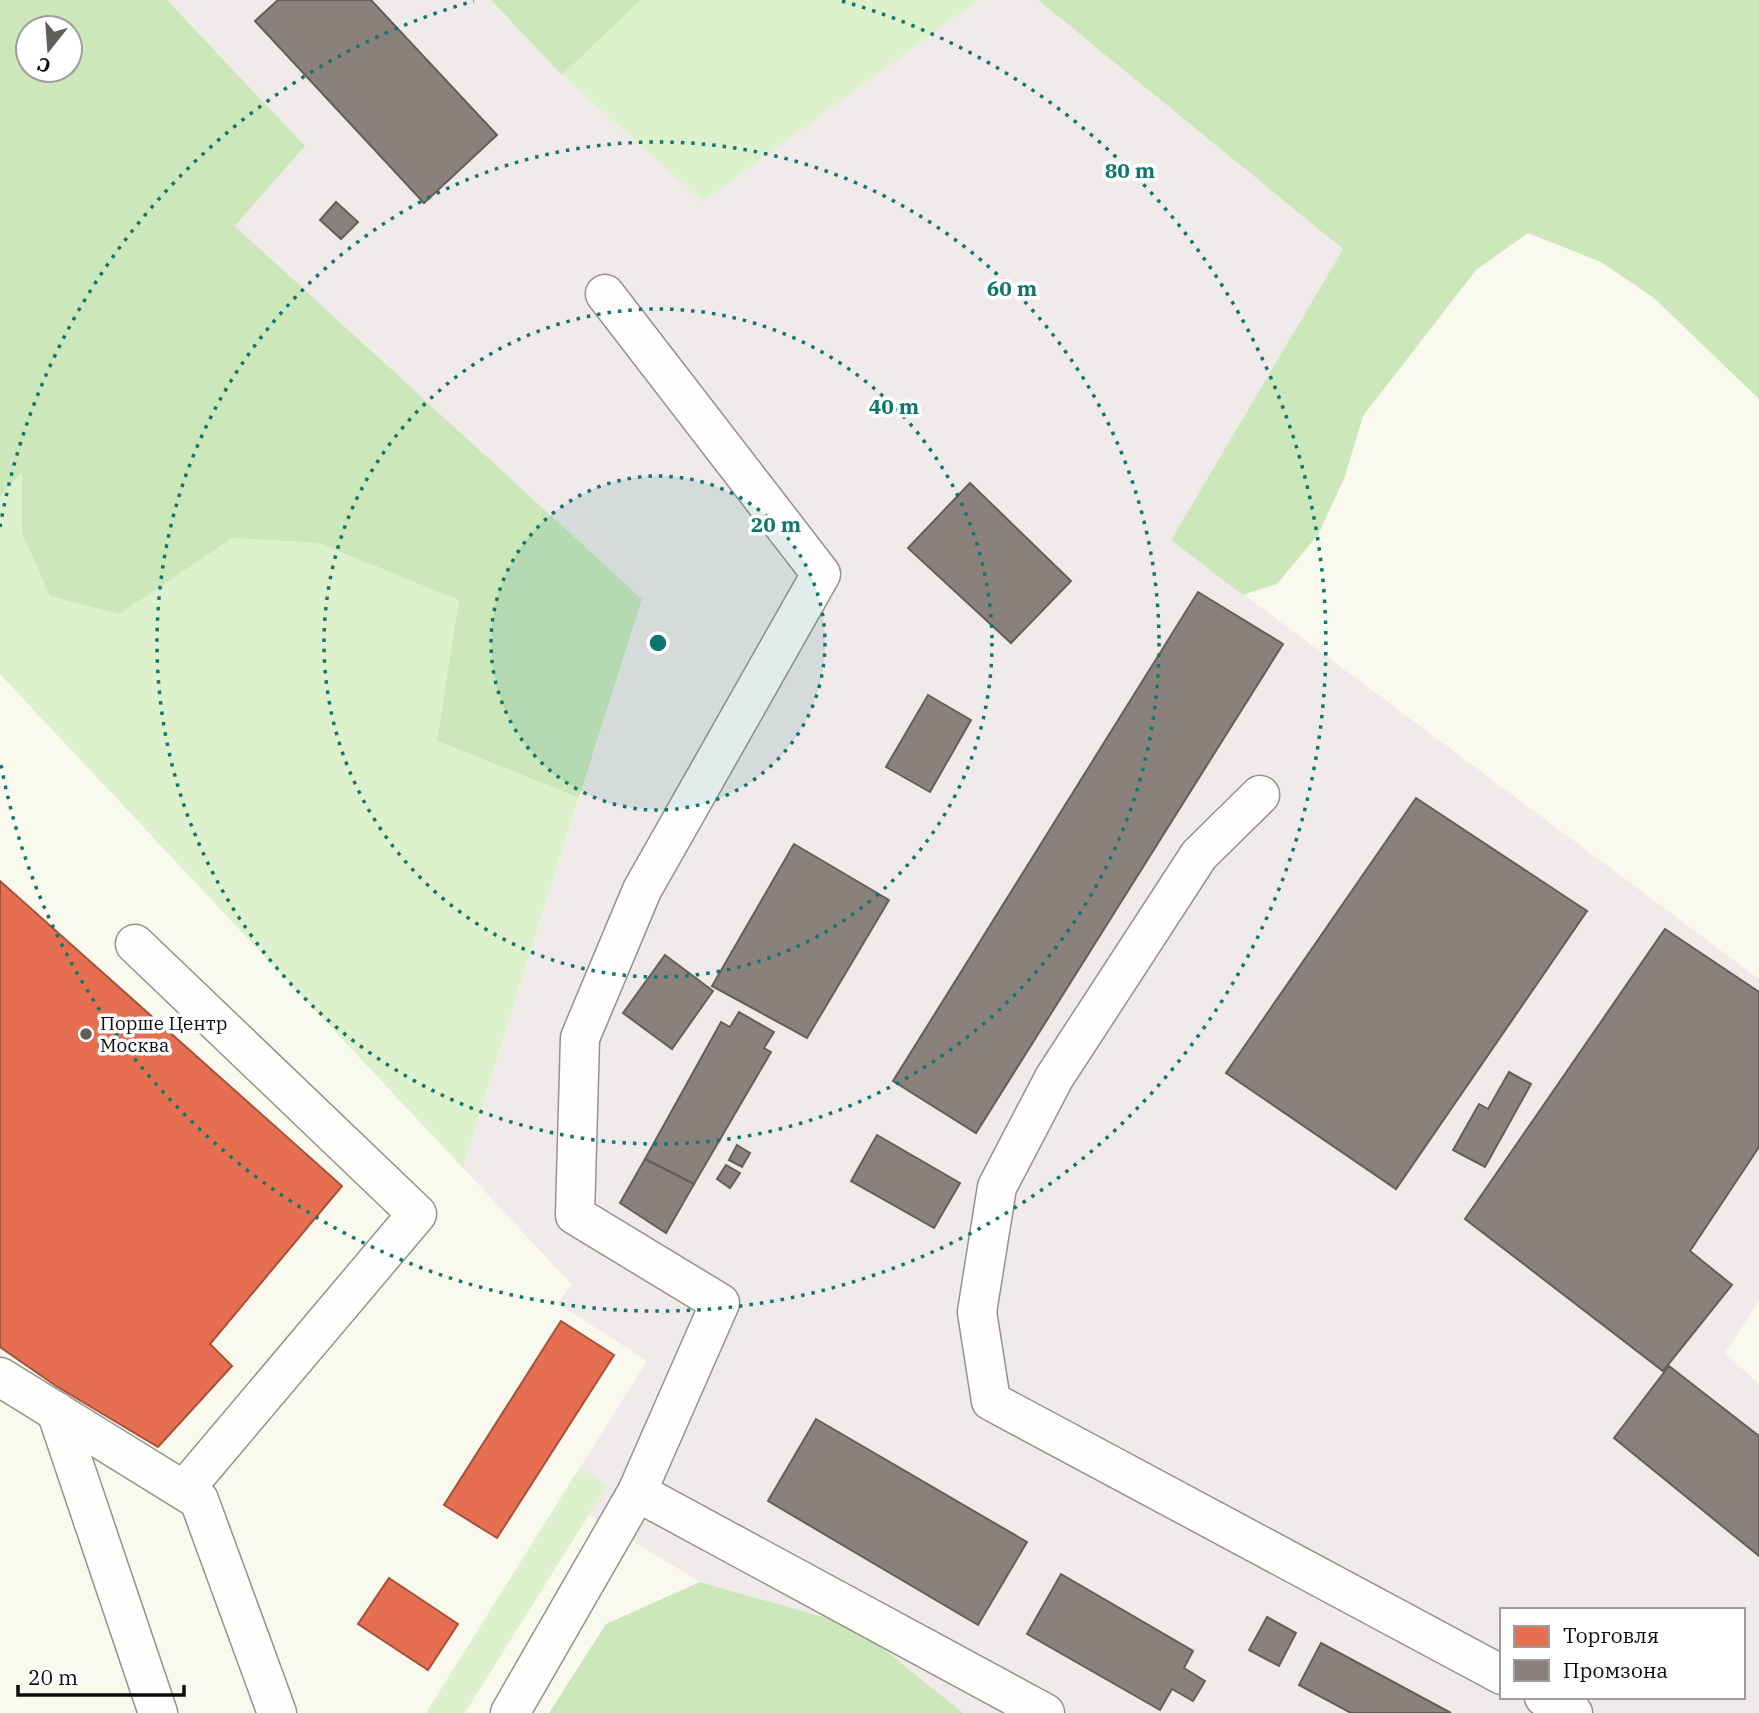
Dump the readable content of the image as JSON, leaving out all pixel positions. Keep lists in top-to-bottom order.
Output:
{
  "places": ["Порше Центр Москва"],
  "legend": ["Торговля", "Промзона"],
  "scale_bar": "20 m",
  "north": "bottom",
  "rings": [
    "80 m",
    "60 m",
    "40 m",
    "20 m"
  ]
}
